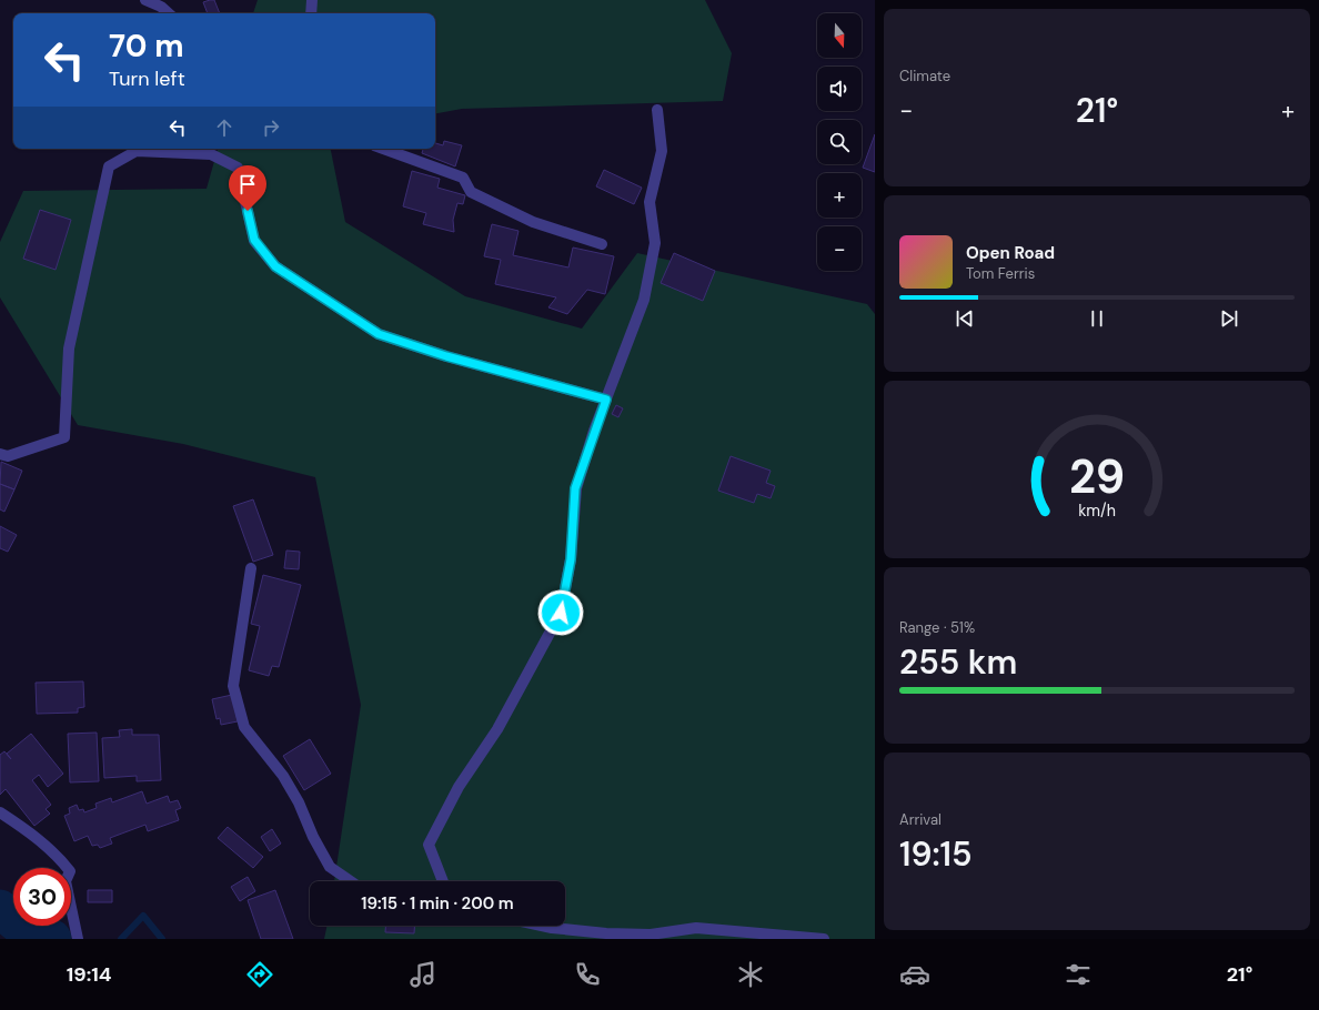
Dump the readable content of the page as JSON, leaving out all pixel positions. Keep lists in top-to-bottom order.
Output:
{
  "north": "bottom",
  "page": {
    "tile": [
      "Climate",
      ["Range · 51%", "255 km"],
      ["Arrival", "19:15"]
    ],
    "map_buttons": ["+", "−"],
    "turn": ["70 m", "Turn left"],
    "heat": ["−", "21°", "+"],
    "song": ["Open Road", "Tom Ferris"],
    "limit": "30",
    "trip": "19:15 · 1 min · 200 m",
    "tabs": ["19:14", "21°"],
    "gauge": ["29", "km/h"]
  }
}
